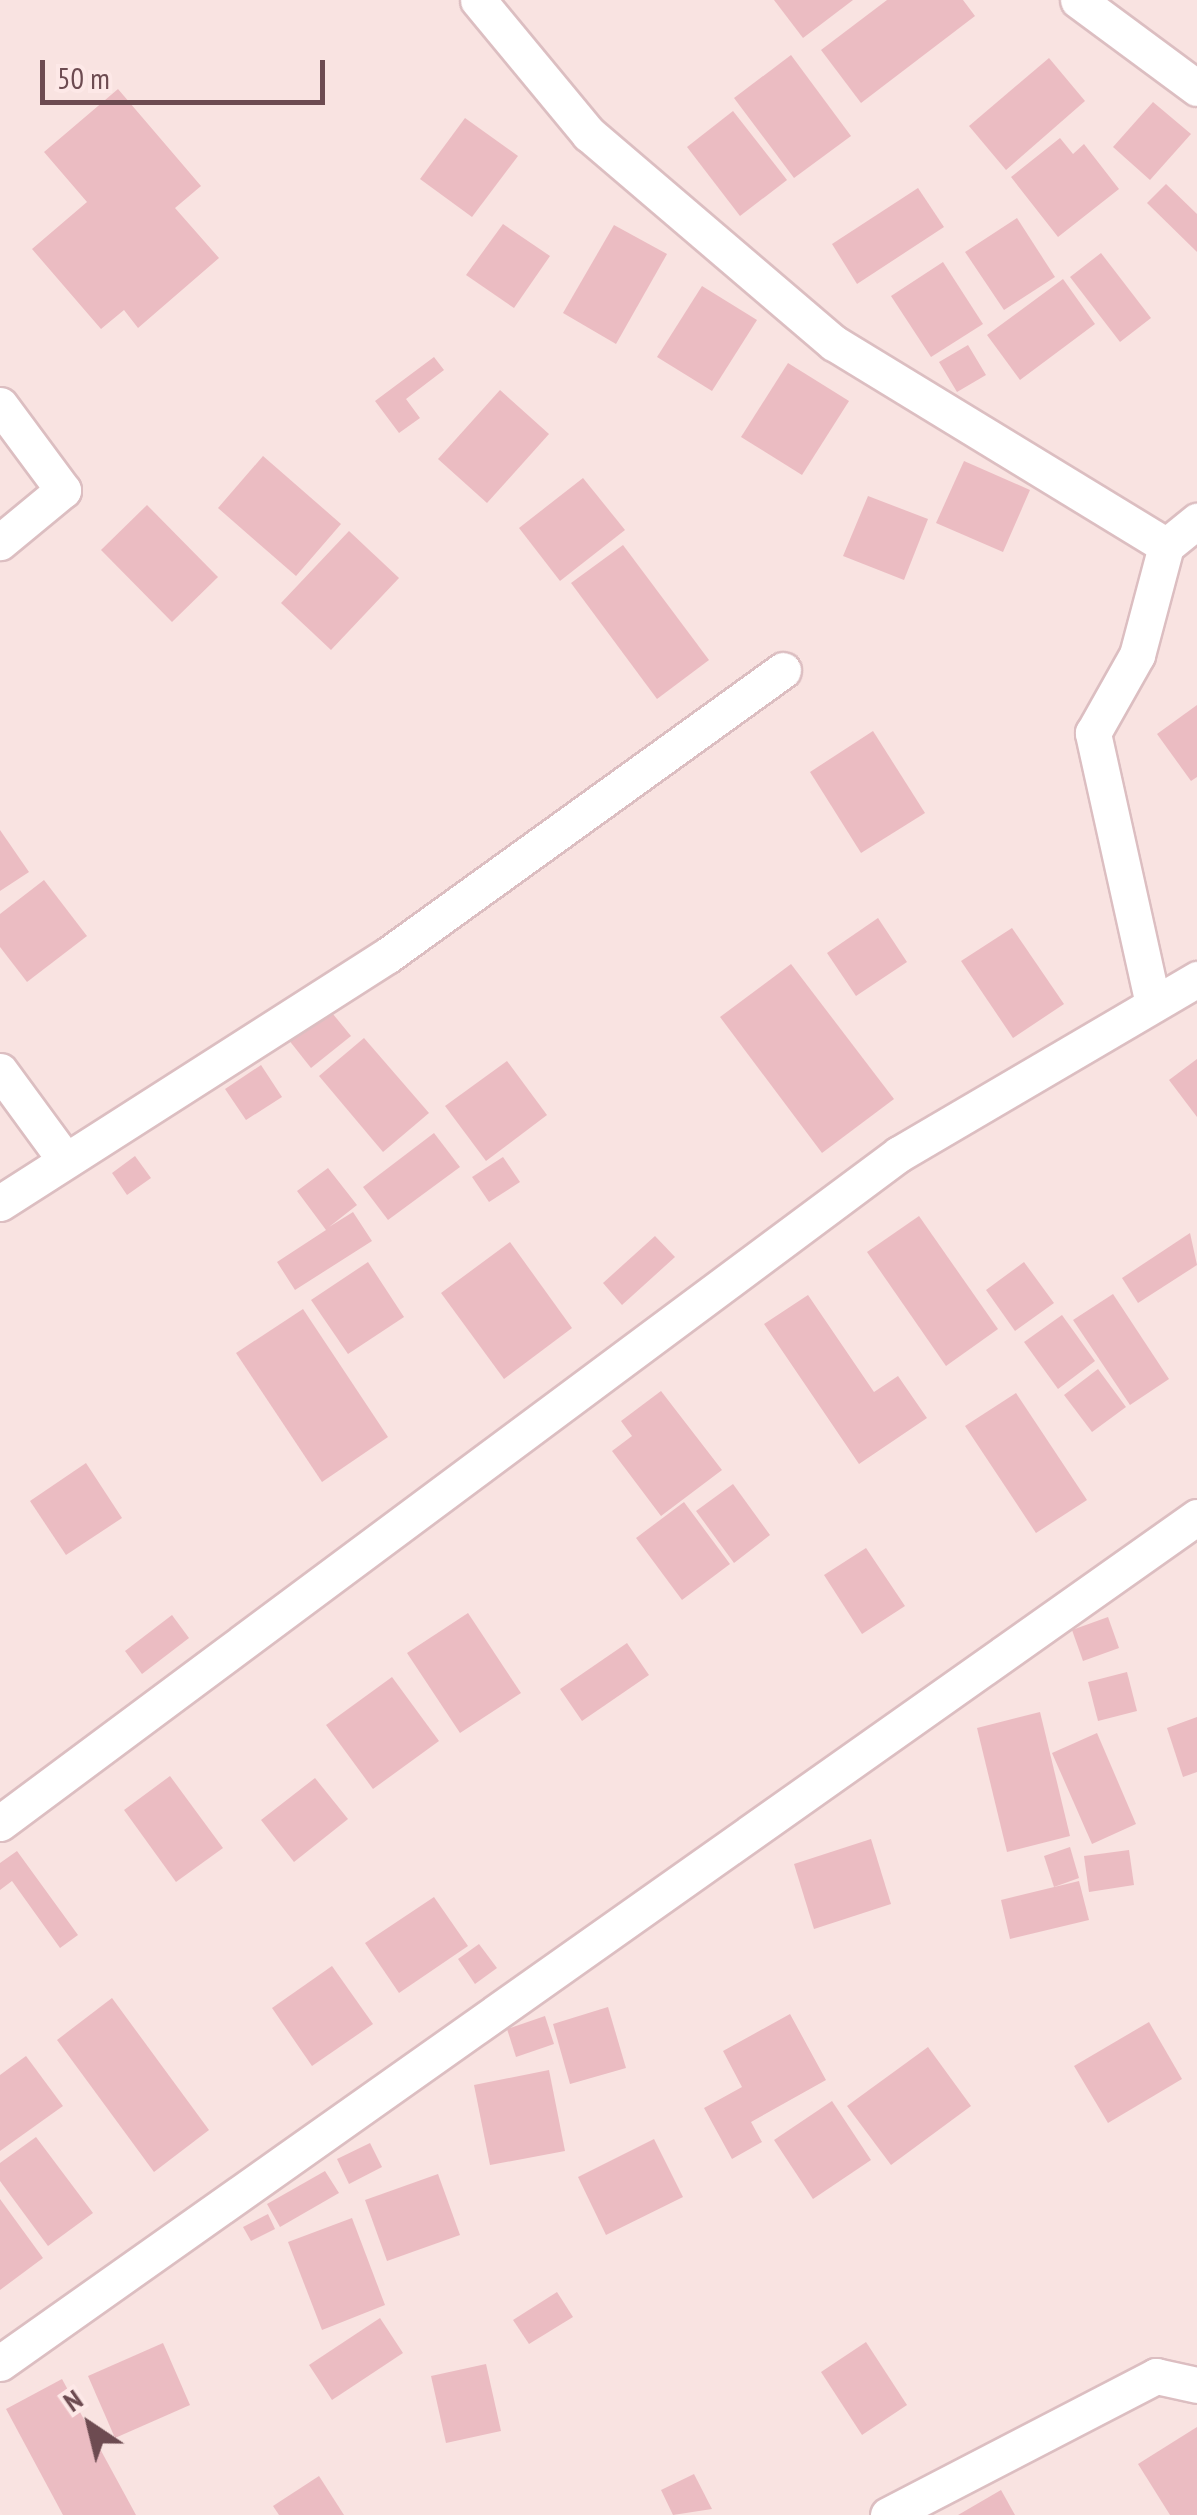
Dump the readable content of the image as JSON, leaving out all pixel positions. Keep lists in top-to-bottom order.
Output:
{
  "scale_bar": "50 m",
  "north": "top left"
}
